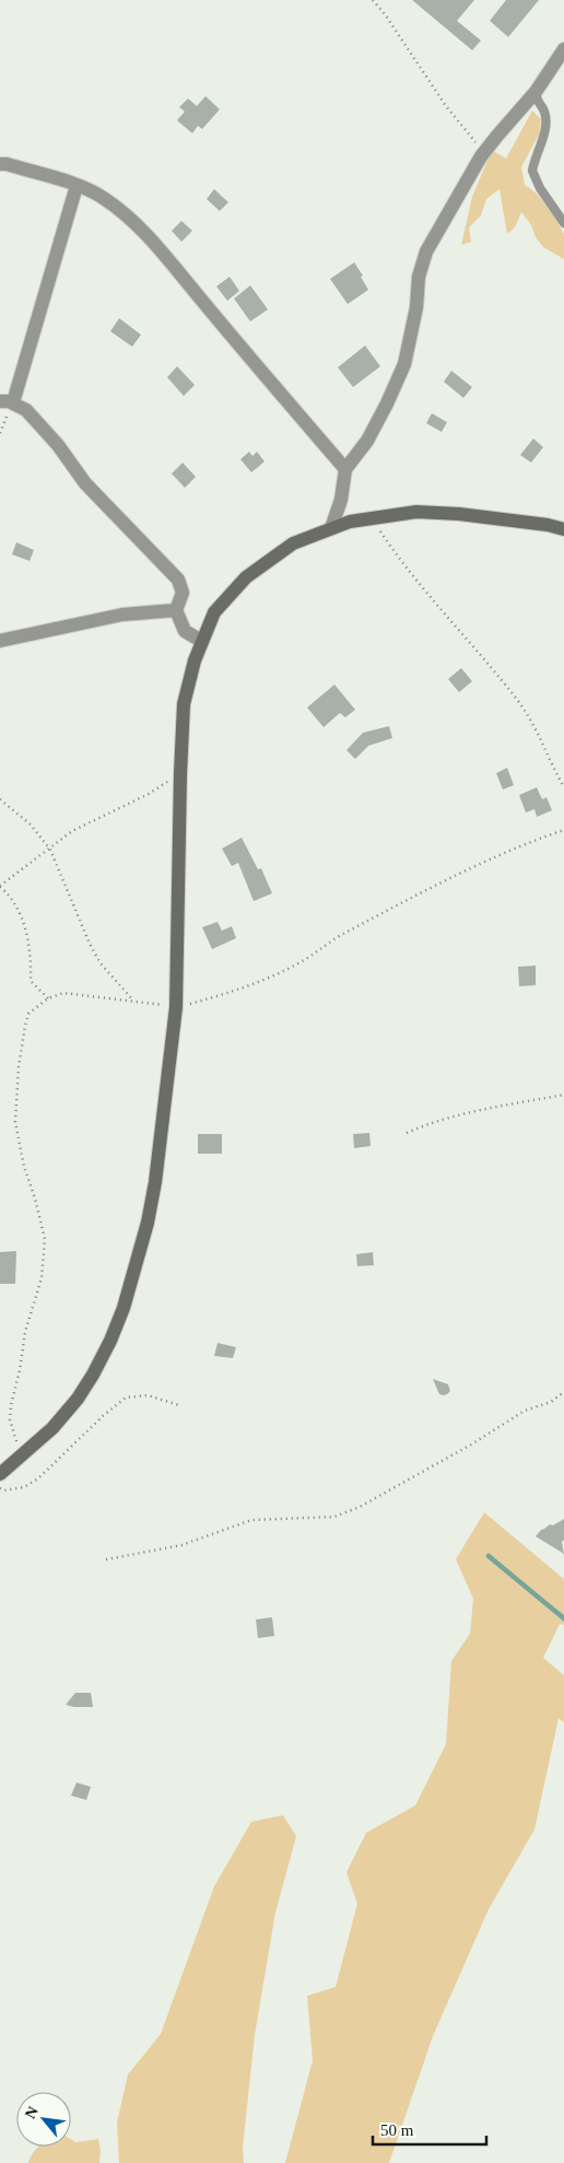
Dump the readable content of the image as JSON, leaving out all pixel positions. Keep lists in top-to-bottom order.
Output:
{
  "scale_bar": "50 m",
  "north": "top left"
}
